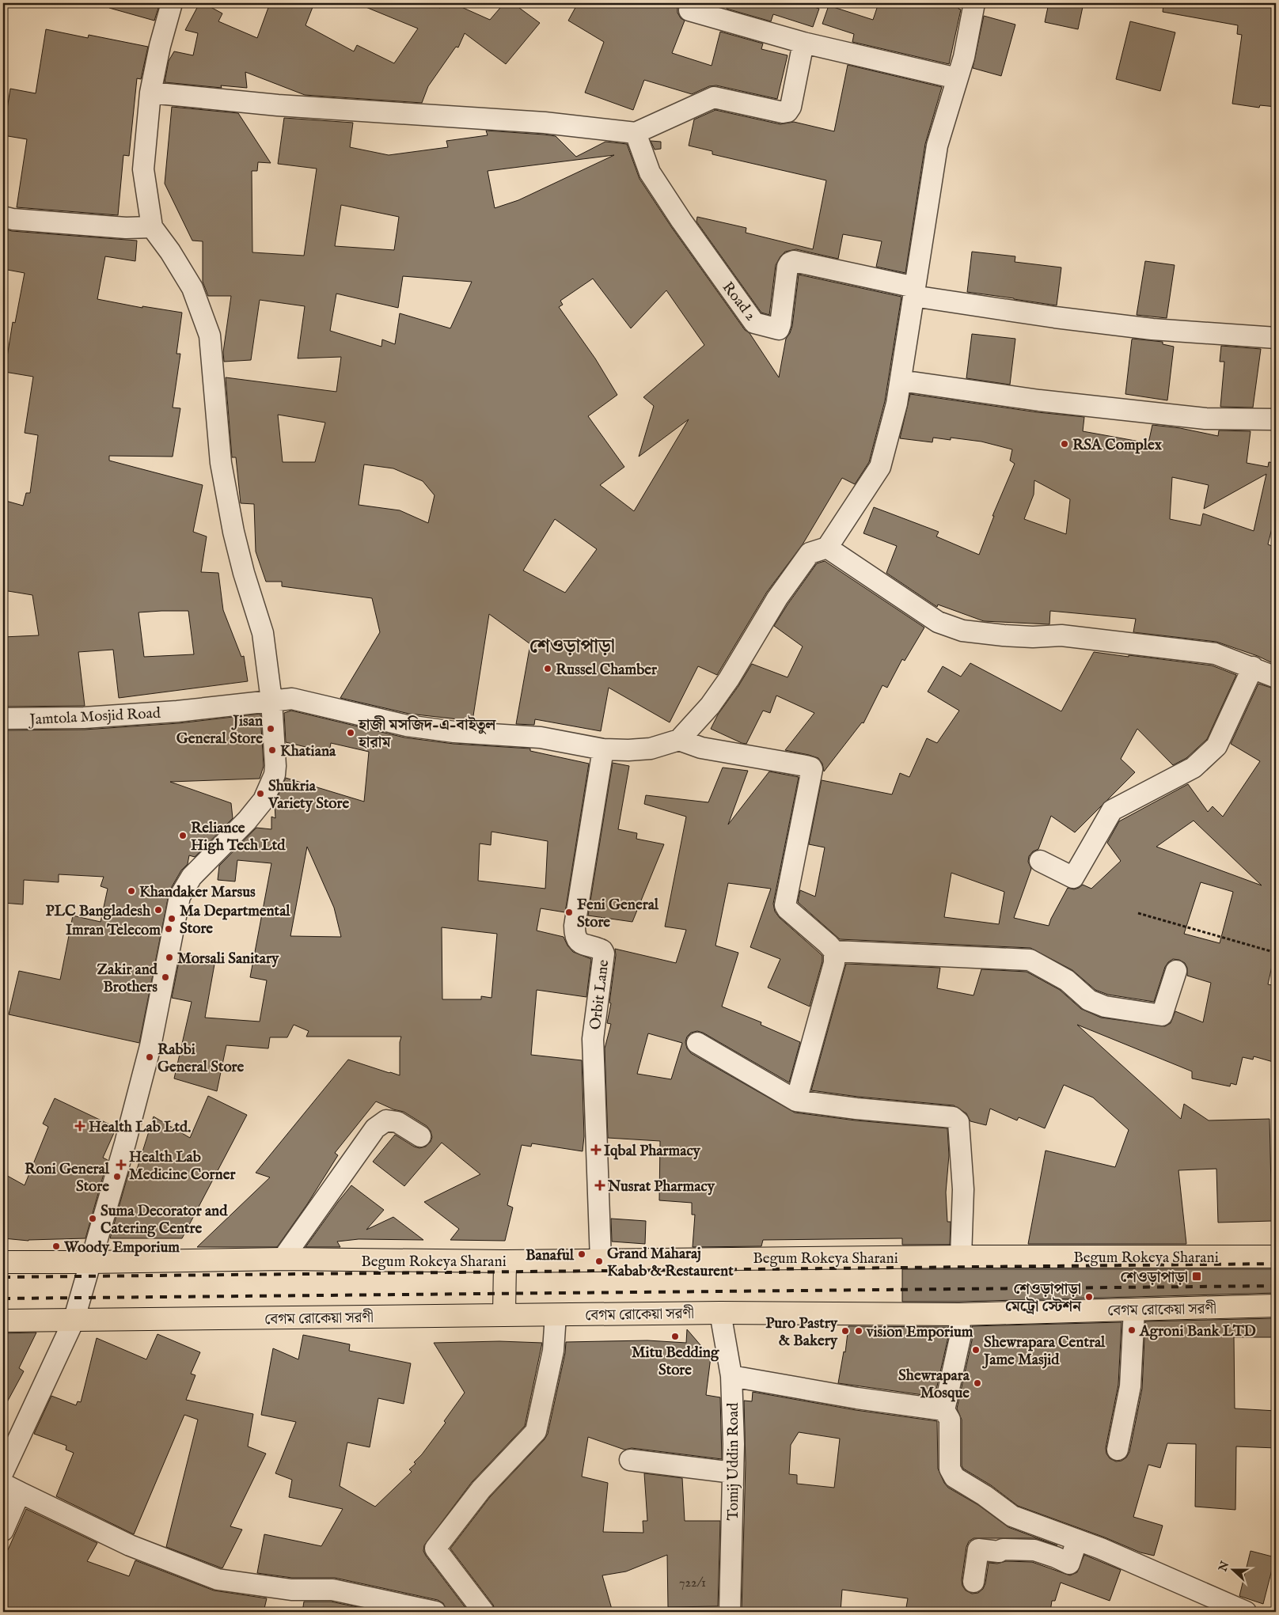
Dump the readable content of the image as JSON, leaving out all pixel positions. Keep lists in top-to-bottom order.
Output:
{
  "streets": {
    "main road": ["Begum Rokeya Sharani", "বেগম রোকেয়া সরণী"],
    "street": [
      "Road 2",
      "Jamtola Mosjid Road",
      "Orbit Lane",
      "Tomij Uddin Road"
    ]
  },
  "crossings": [
    ["Jamtola Mosjid Road", "Orbit Lane"],
    ["Orbit Lane", "Begum Rokeya Sharani"],
    ["বেগম রোকেয়া সরণী", "Tomij Uddin Road"]
  ],
  "districts": ["শেওড়াপাড়া"],
  "places": {
    "other": [
      "RSA Complex",
      "Russel Chamber",
      "Jisan General Store",
      "হাজী মসজিদ-এ-বাইতুল হারাম",
      "Khatiana",
      "Shukria Variety Store",
      "Reliance High Tech Ltd",
      "Khandaker Marsus",
      "PLC Bangladesh",
      "Feni General Store",
      "Ma Departmental Store",
      "Imran Telecom",
      "Morsali Sanitary",
      "Zakir and Brothers",
      "Rabbi General Store",
      "Roni General Store",
      "Suma Decorator and Catering Centre",
      "Woody Emporium",
      "Banaful",
      "Grand Maharaj Kabab & Restaurent",
      "শেওড়াপাড়া মেট্রো স্টেশন",
      "Agroni Bank LTD",
      "Puro Pastry & Bakery",
      "vision Emporium",
      "Mitu Bedding Store",
      "Shewrapara Central Jame Masjid",
      "Shewrapara Mosque"
    ],
    "health": [
      "Health Lab Ltd.",
      "Iqbal Pharmacy",
      "Health Lab Medicine Corner",
      "Nusrat Pharmacy"
    ],
    "transit": ["শেওড়াপাড়া"]
  },
  "house_numbers": ["722/1"],
  "north": "left"
}
